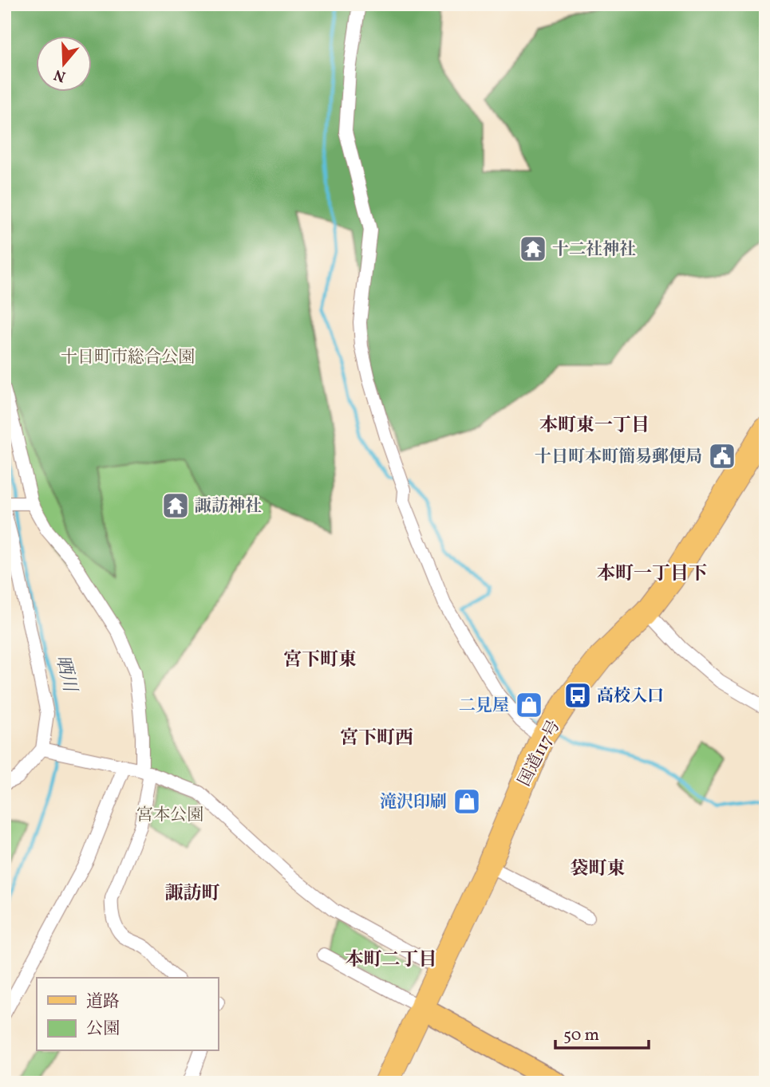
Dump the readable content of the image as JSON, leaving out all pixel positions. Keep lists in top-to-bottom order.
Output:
{
  "streets": {
    "highway": ["国道117号"]
  },
  "districts": [
    "本町東一丁目",
    "本町一丁目下",
    "宮下町東",
    "宮下町西",
    "袋町東",
    "諏訪町",
    "本町二丁目"
  ],
  "water": ["晒川"],
  "parks": ["十日町市総合公園", "宮本公園"],
  "places": {
    "temple": ["十二社神社", "諏訪神社"],
    "public building": ["十日町本町簡易郵便局"],
    "bus stop": ["高校入口"],
    "shop": ["二見屋", "滝沢印刷"]
  },
  "legend": ["道路", "公園"],
  "scale_bar": "50 m",
  "north": "bottom"
}
